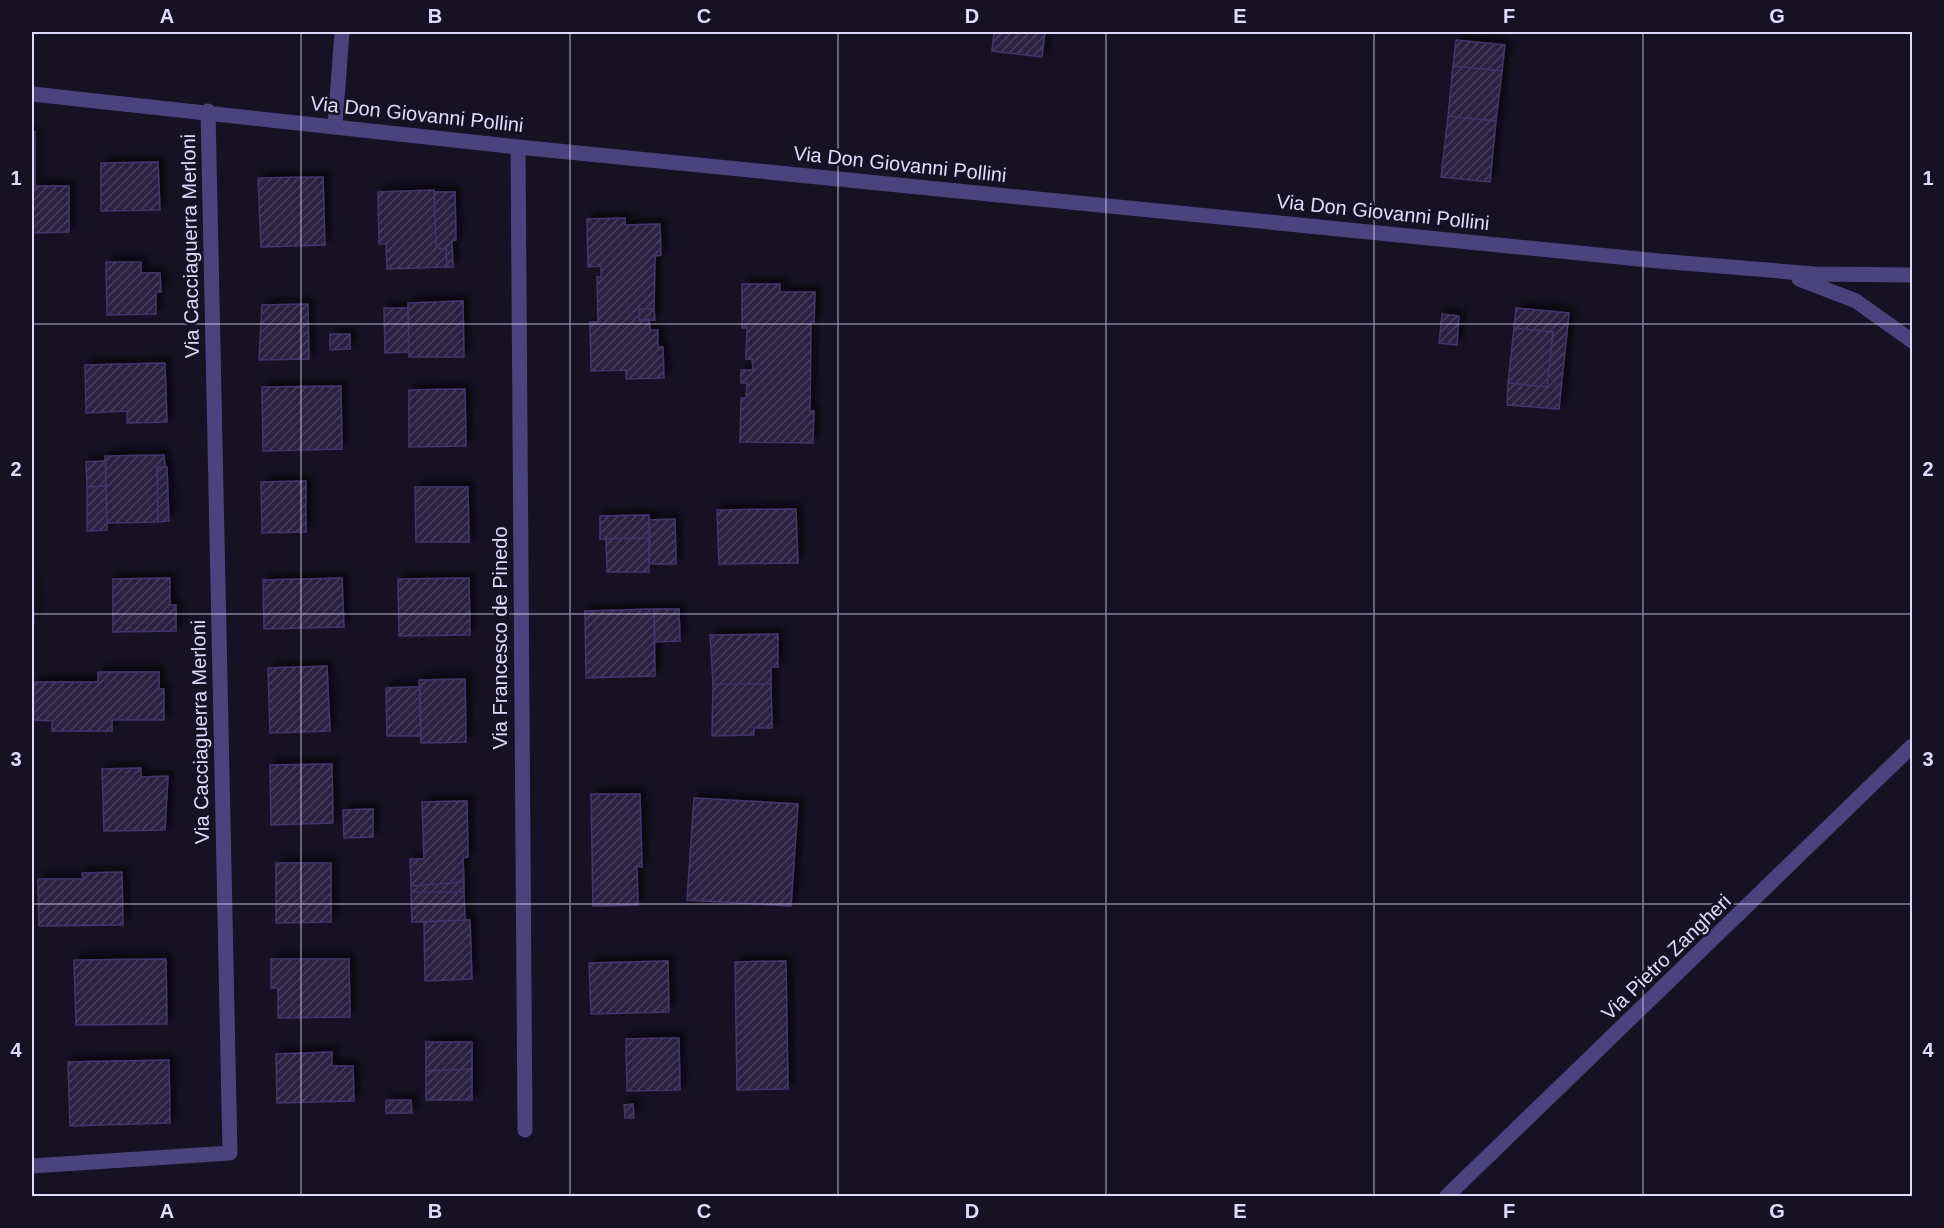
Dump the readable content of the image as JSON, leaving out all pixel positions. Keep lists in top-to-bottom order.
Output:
{
  "streets": {
    "street": [
      "Via Don Giovanni Pollini",
      "Via Cacciaguerra Merloni",
      "Via Francesco de Pinedo",
      "Via Pietro Zangheri"
    ]
  },
  "crossings": [
    ["Via Don Giovanni Pollini", "Via Cacciaguerra Merloni"],
    ["Via Don Giovanni Pollini", "Via Francesco de Pinedo"]
  ],
  "grid": {
    "columns": [
      "A",
      "B",
      "C",
      "D",
      "E",
      "F",
      "G"
    ],
    "rows": [
      "1",
      "2",
      "3",
      "4"
    ]
  }
}
